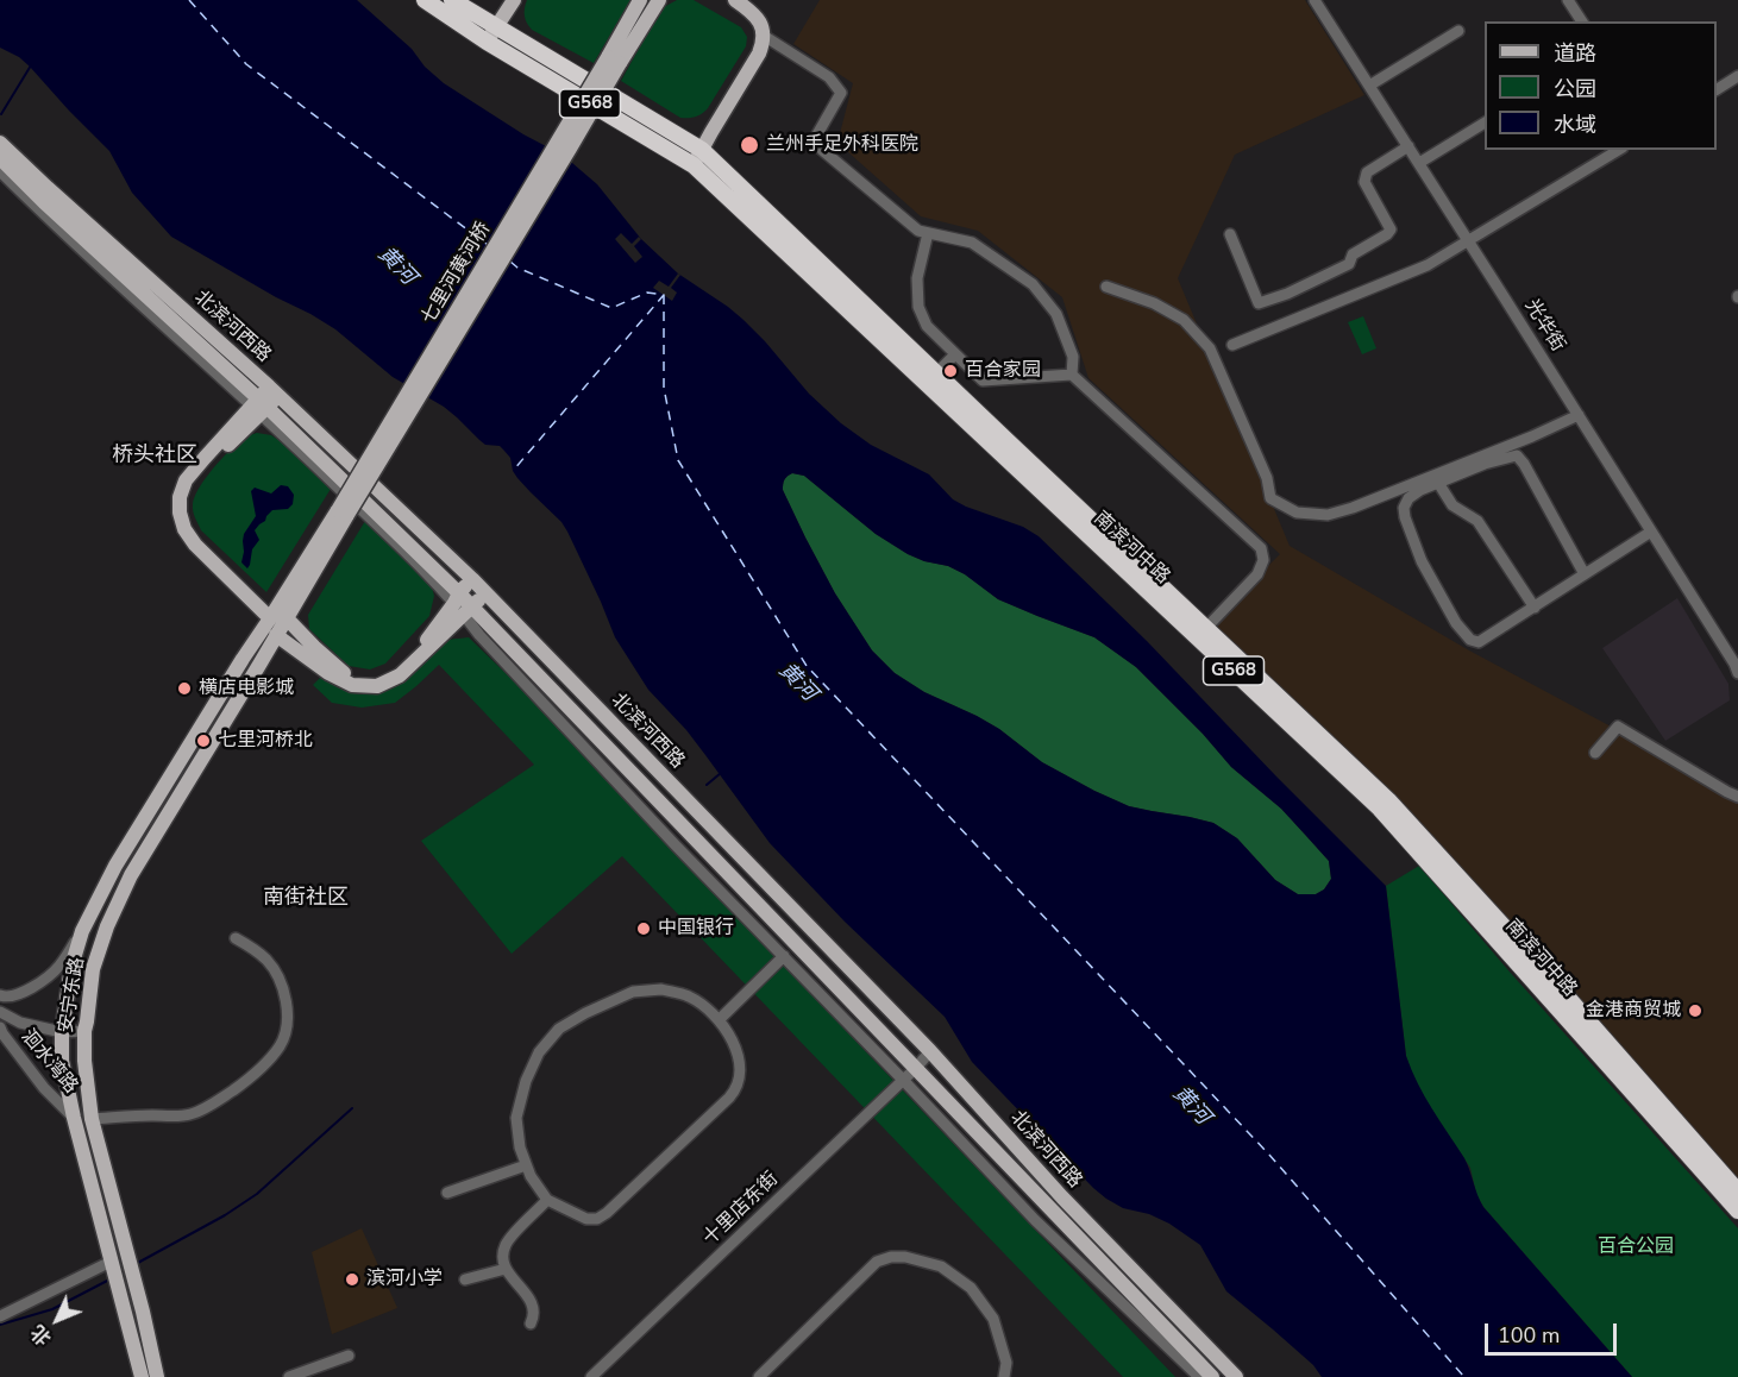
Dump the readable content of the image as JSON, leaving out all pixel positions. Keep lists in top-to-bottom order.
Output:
{
  "streets": {
    "highway": ["G568", "南滨河中路"],
    "main road": ["七里河黄河桥", "北滨河西路", "安宁东路"],
    "street": ["光华街", "洄水湾路", "十里店东街"]
  },
  "crossings": [
    ["七里河黄河桥", "安宁东路"],
    ["北滨河西路", "十里店东街"],
    ["安宁东路", "洄水湾路"]
  ],
  "districts": ["桥头社区", "南街社区"],
  "water": ["黄河"],
  "parks": ["百合公园"],
  "places": [
    "兰州手足外科医院",
    "百合家园",
    "横店电影城",
    "七里河桥北",
    "中国银行",
    "金港商贸城",
    "滨河小学"
  ],
  "legend": ["道路", "公园", "水域"],
  "scale_bar": "100 m",
  "north": "bottom left"
}
